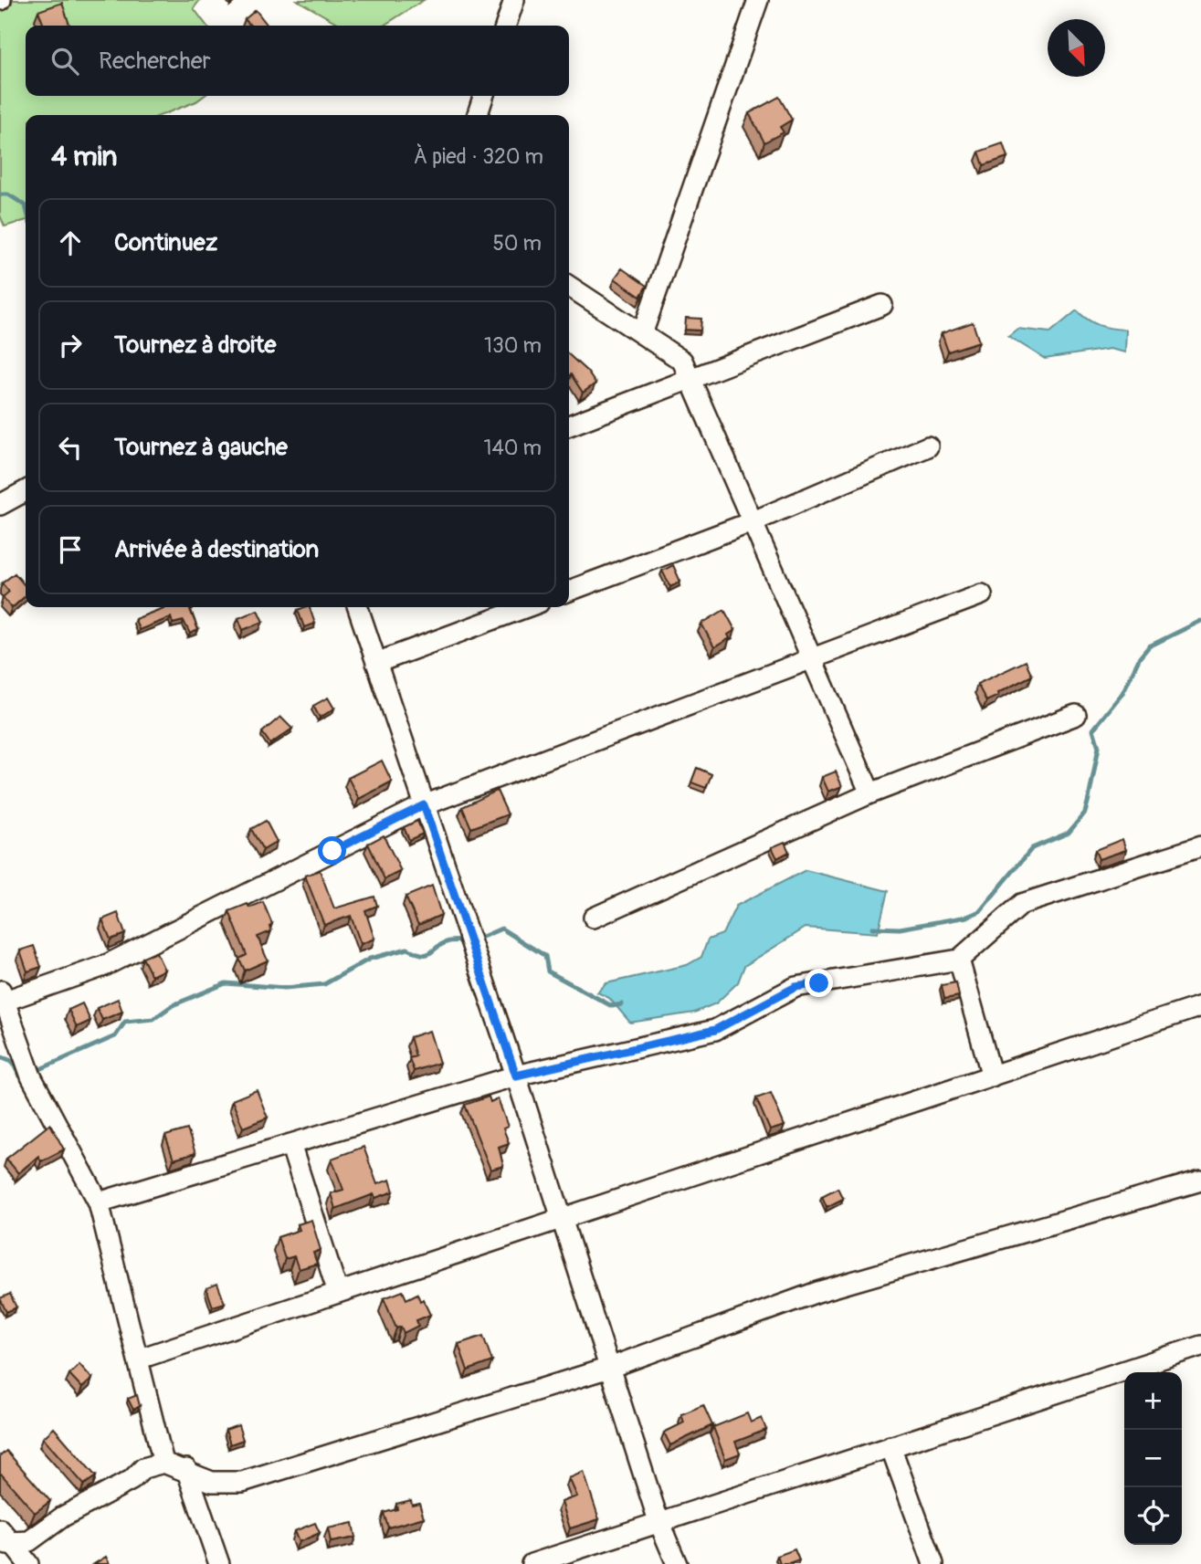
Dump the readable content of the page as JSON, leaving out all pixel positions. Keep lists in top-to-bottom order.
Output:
{
  "north": "bottom right",
  "page": {
    "search": "Rechercher",
    "heading": ["4 min", "À pied · 320 m"],
    "list": [
      ["Continuez", "50 m"],
      ["Tournez à droite", "130 m"],
      ["Tournez à gauche", "140 m"],
      "Arrivée à destination"
    ],
    "map_buttons": ["+", "−"]
  }
}
